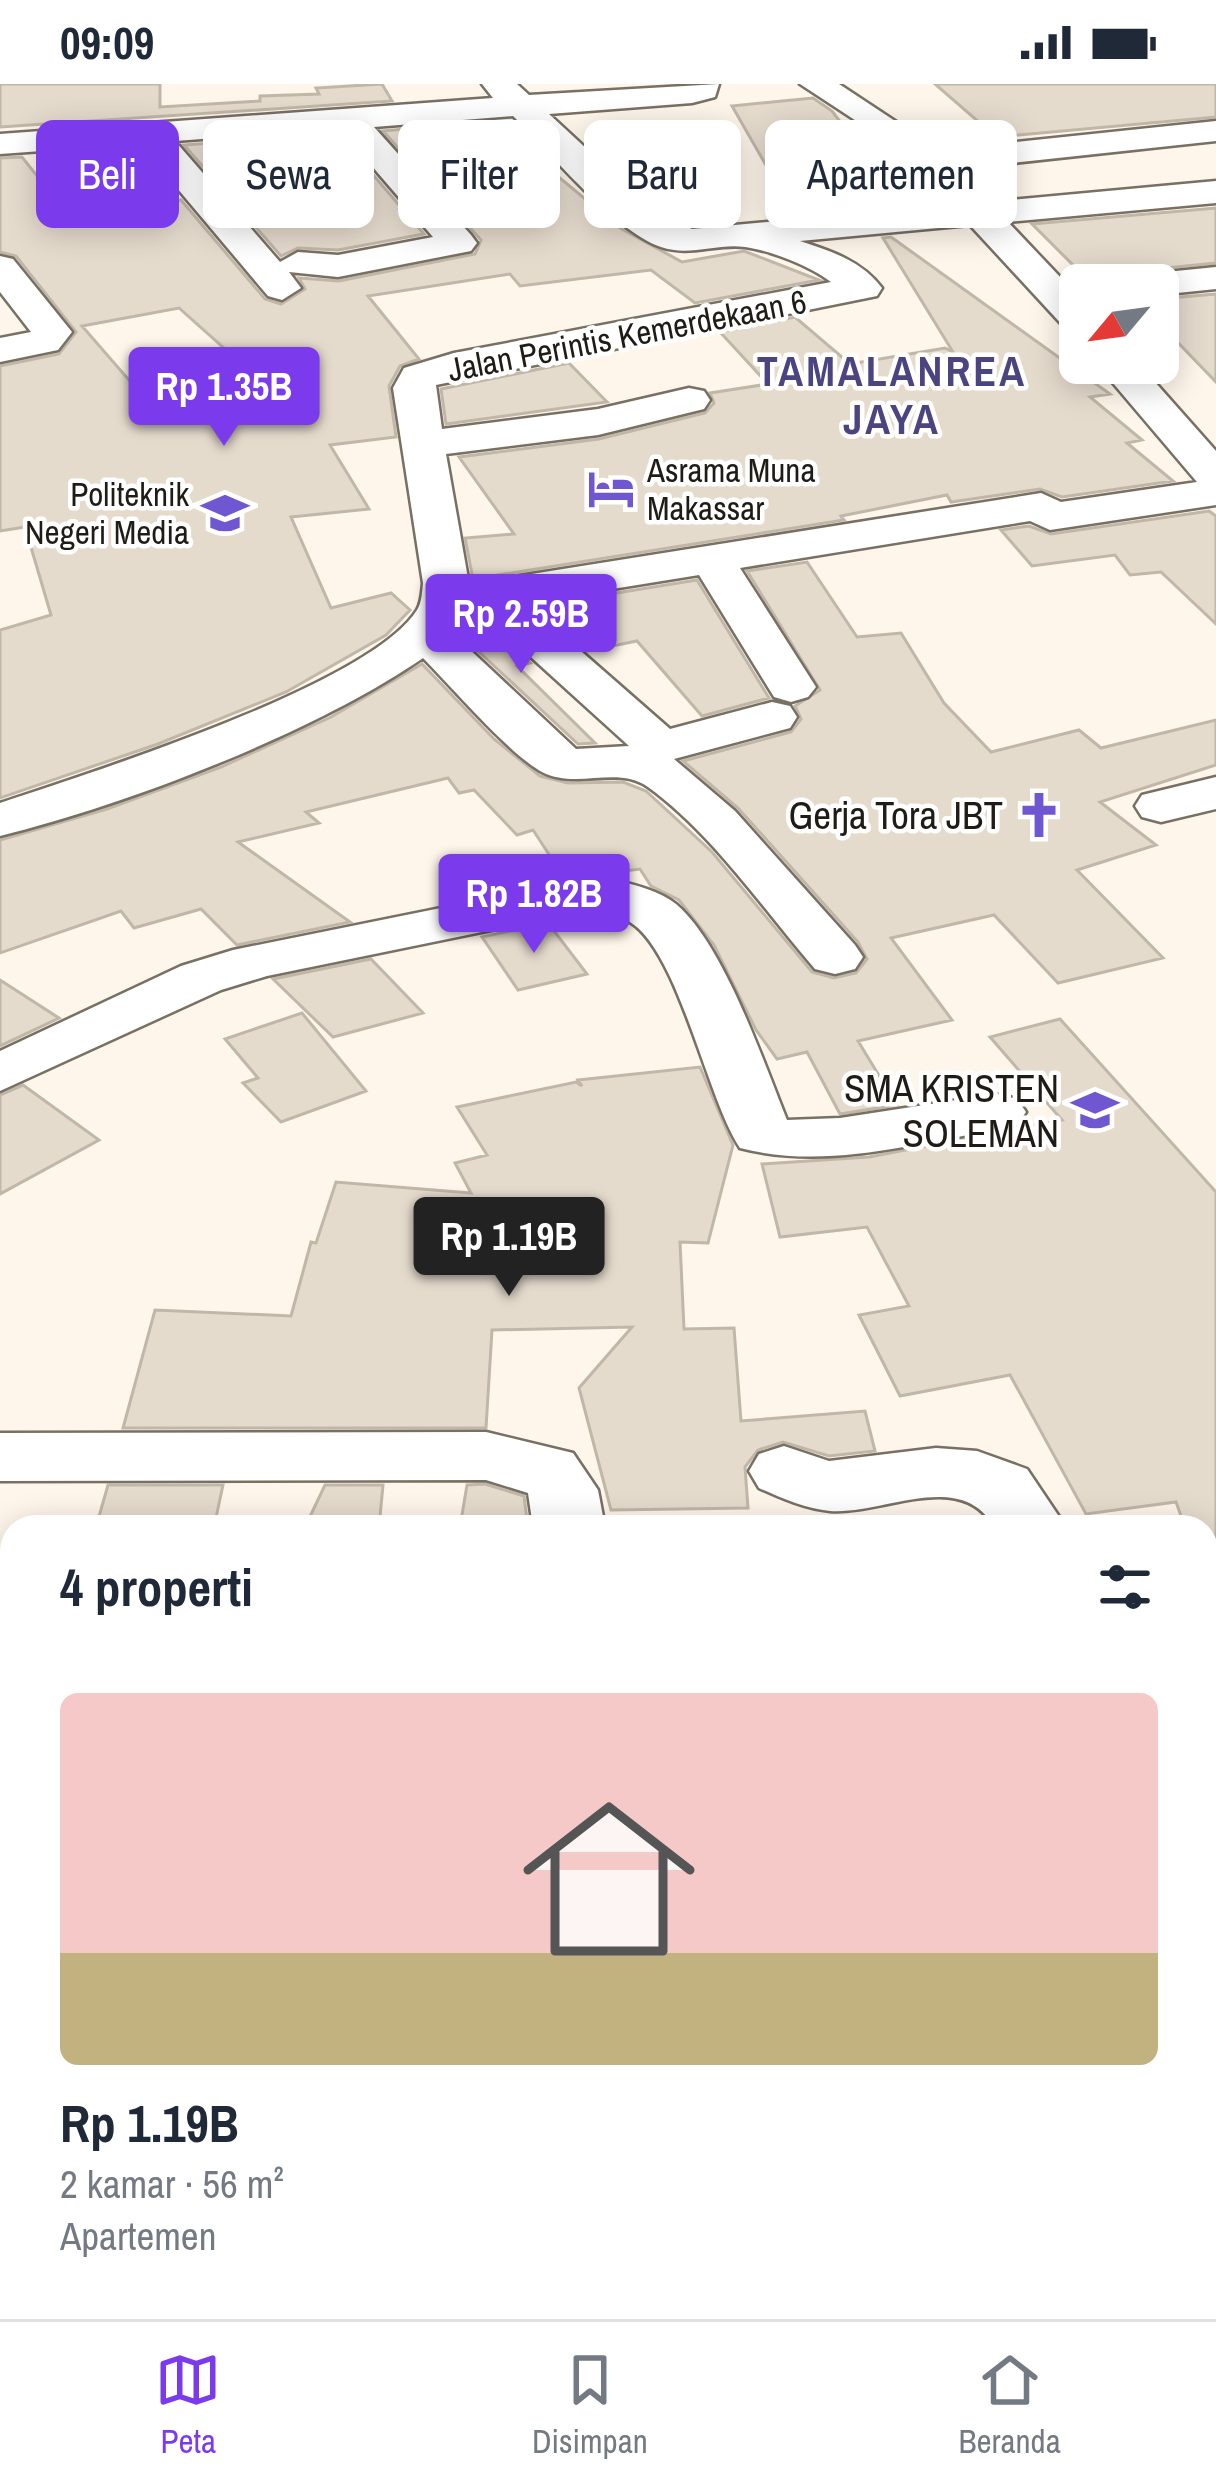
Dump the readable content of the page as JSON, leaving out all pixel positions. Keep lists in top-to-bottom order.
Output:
{
  "streets": {
    "street": ["Jalan Perintis Kemerdekaan 6"]
  },
  "districts": ["TAMALANREA JAYA"],
  "places": {
    "hotel": ["Asrama Muna Makassar"],
    "school or university": ["Politeknik Negeri Media", "SMA KRISTEN SOLEMAN"],
    "church": ["Gerja Tora JBT"]
  },
  "north": "bottom left",
  "page": {
    "status": "09:09",
    "chip": [
      "Beli",
      "Sewa",
      "Filter",
      "Baru",
      "Apartemen"
    ],
    "price": [
      "Rp 1.35B",
      "Rp 2.59B",
      "Rp 1.82B",
      "Rp 1.19B"
    ],
    "heading": "4 properti",
    "list": [
      {
        "name": "Rp 1.19B",
        "note": "2 kamar · 56 m² · Apartemen"
      }
    ],
    "tabs": ["Peta", "Disimpan", "Beranda"]
  }
}
